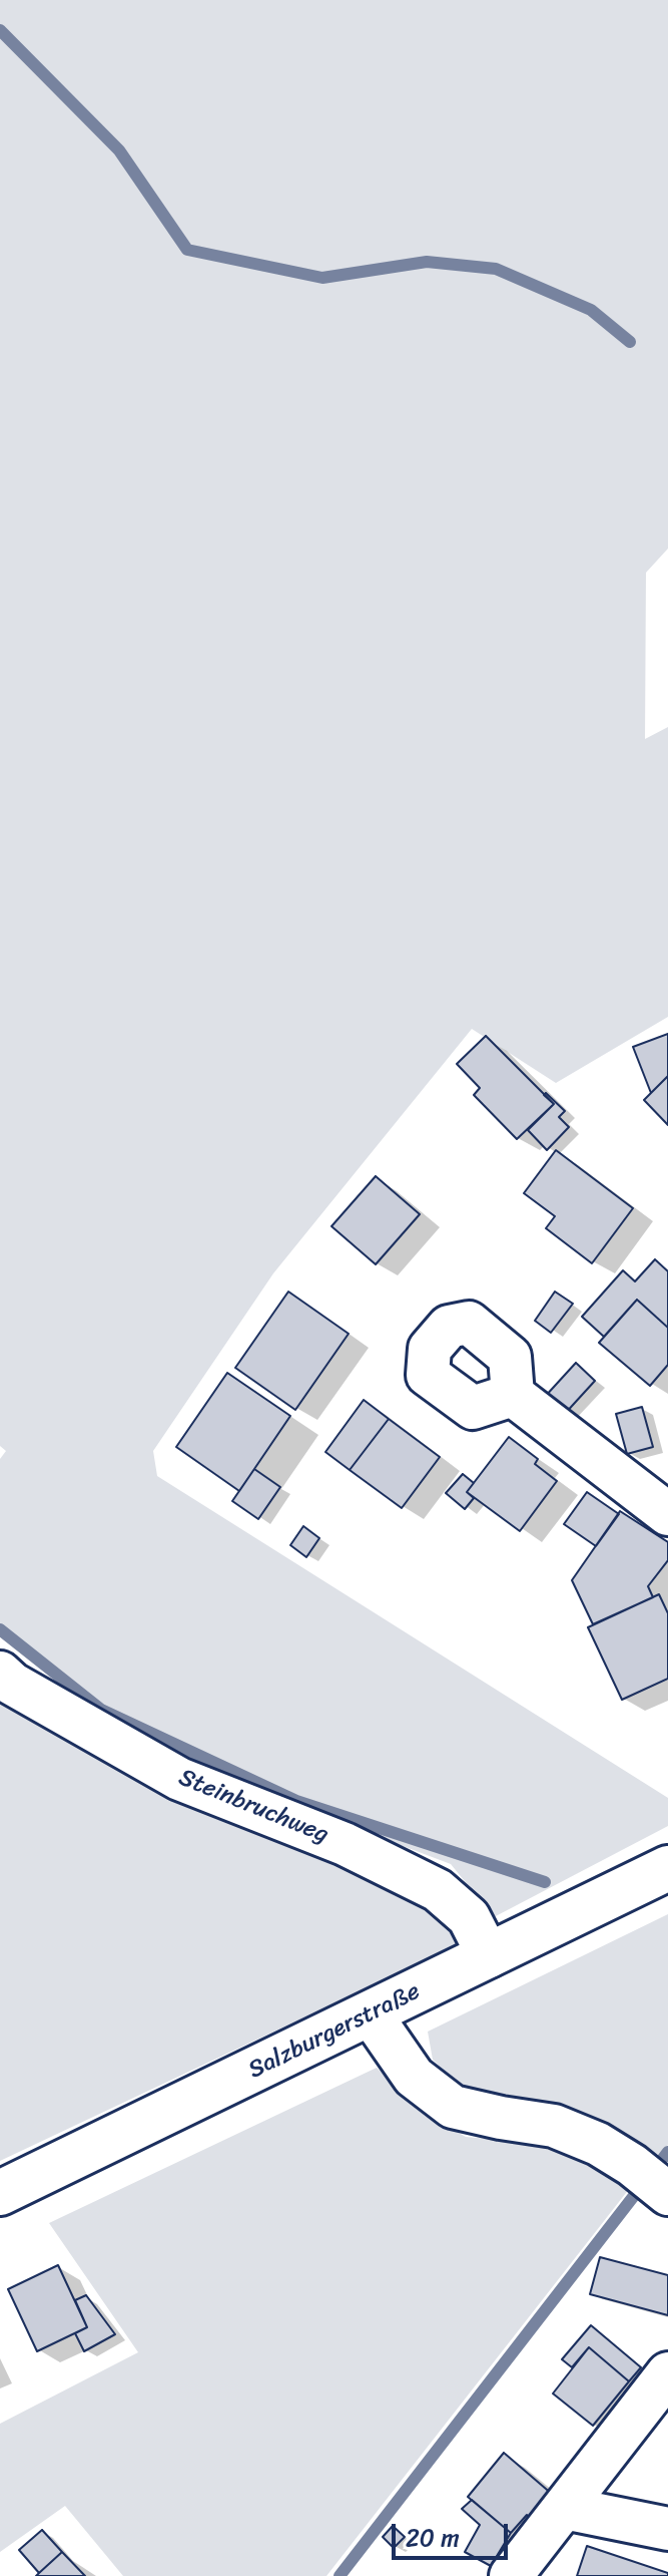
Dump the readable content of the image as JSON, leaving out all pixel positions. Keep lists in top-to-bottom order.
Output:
{
  "streets": {
    "main road": ["Salzburgerstraße"],
    "street": ["Steinbruchweg"]
  },
  "crossings": [
    ["Steinbruchweg", "Salzburgerstraße"]
  ],
  "scale_bar": "20 m"
}
